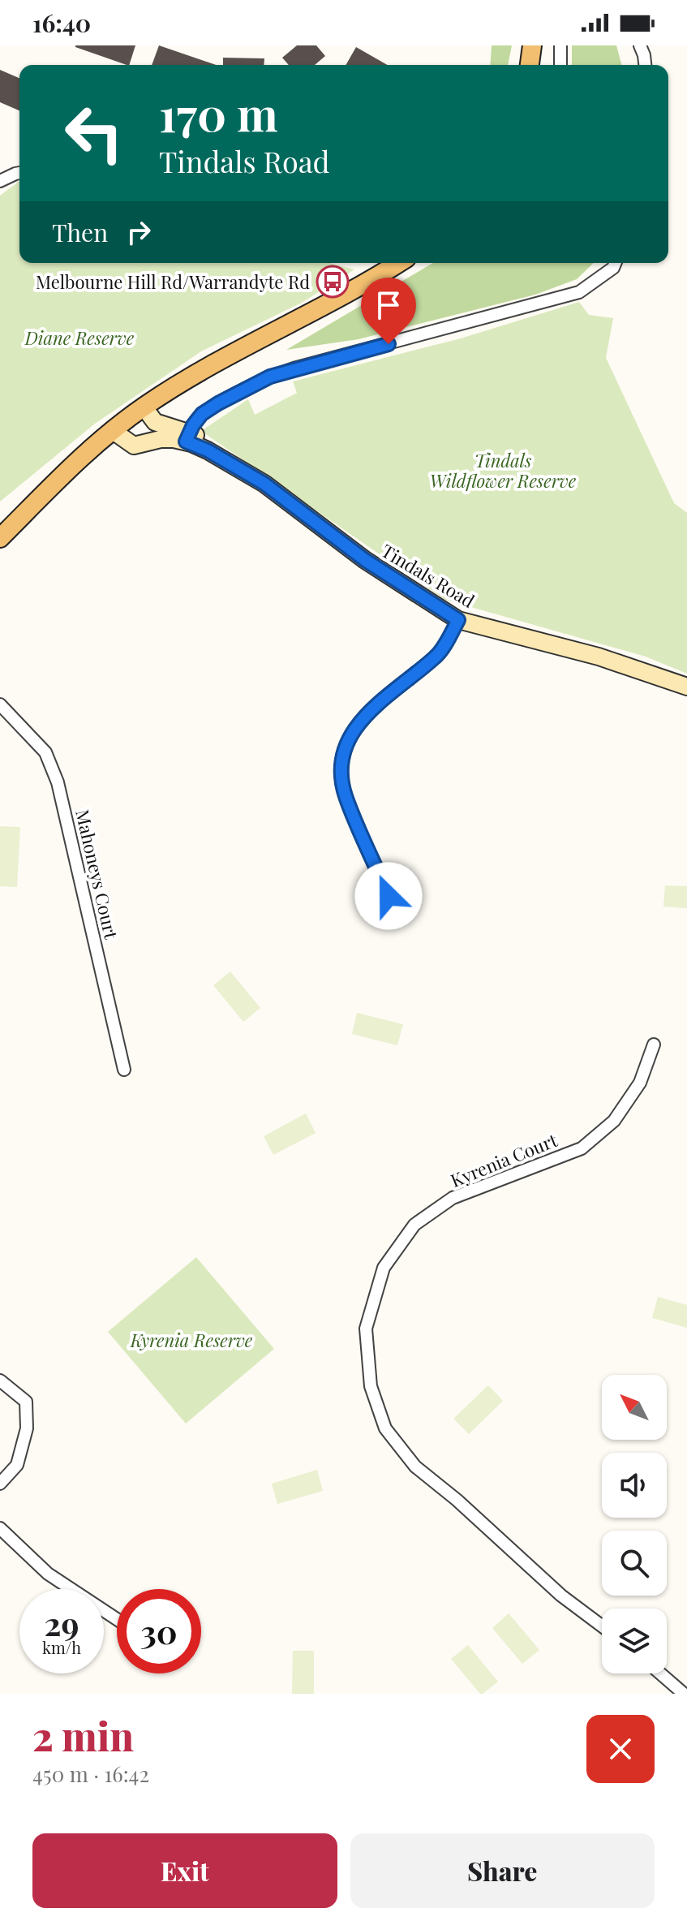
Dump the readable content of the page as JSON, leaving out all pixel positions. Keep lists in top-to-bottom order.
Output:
{
  "streets": {
    "main road": ["Tindals Road"],
    "street": ["Mahoneys Court", "Kyrenia Court"]
  },
  "parks": ["Diane Reserve", "Tindals Wildflower Reserve", "Kyrenia Reserve"],
  "places": {
    "bus stop": ["Melbourne Hill Rd/Warrandyte Rd"]
  },
  "north": "top left",
  "page": {
    "status": "16:40",
    "turn": ["170 m", "Tindals Road"],
    "then": "Then",
    "speed": "29 km/h",
    "limit": "30",
    "heading": ["2 min", "450 m · 16:42"],
    "buttons": ["Exit", "Share"]
  }
}
